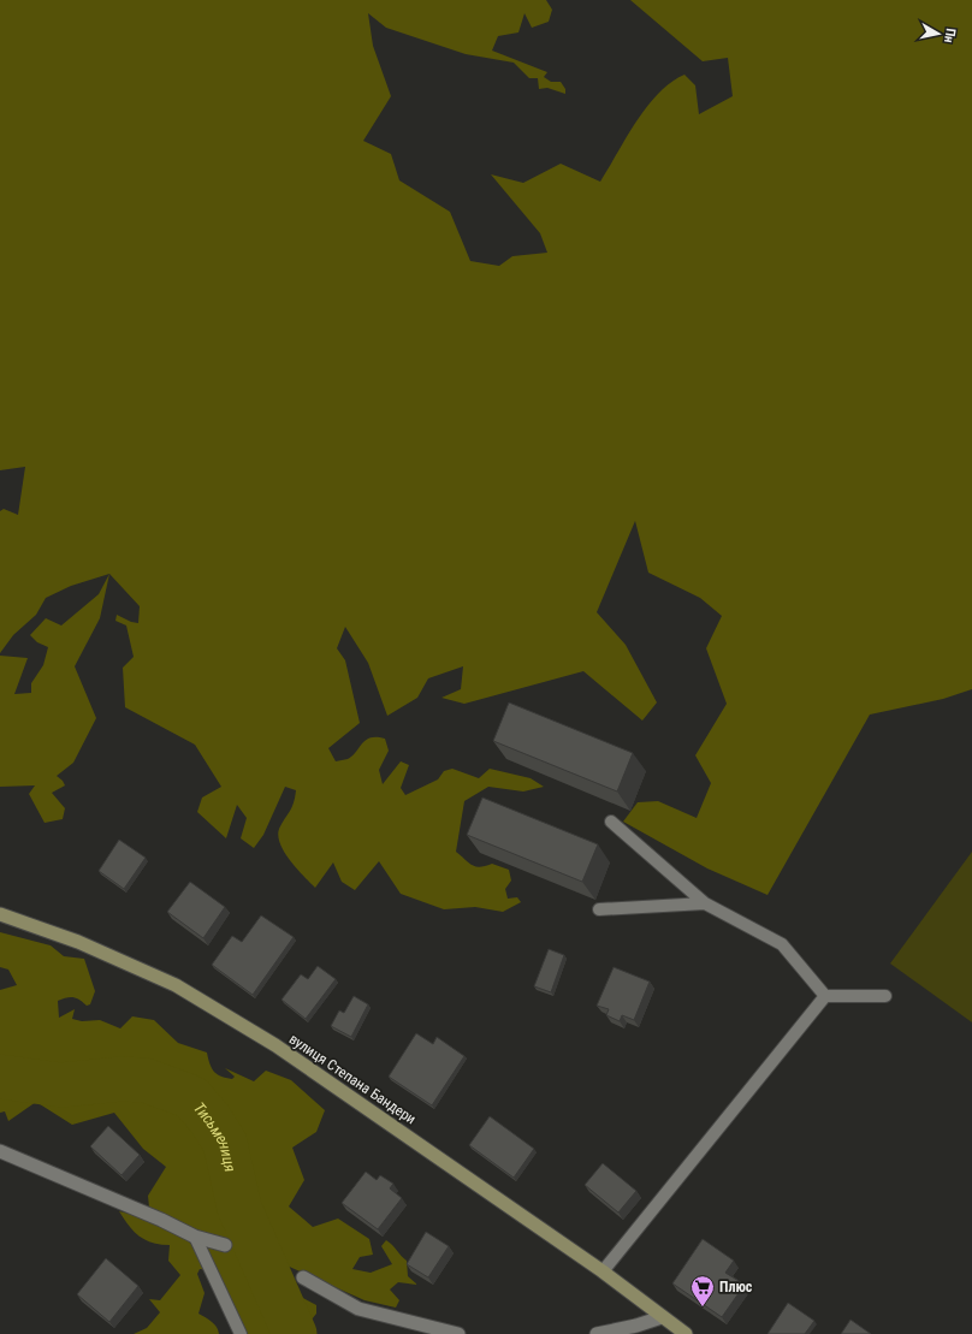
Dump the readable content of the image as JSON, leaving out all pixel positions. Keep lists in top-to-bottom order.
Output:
{
  "streets": {
    "main road": ["вулиця Степана Бандери"]
  },
  "water": ["Тисьмениця"],
  "places": {
    "supermarket": ["Плюс"]
  },
  "north": "right"
}
